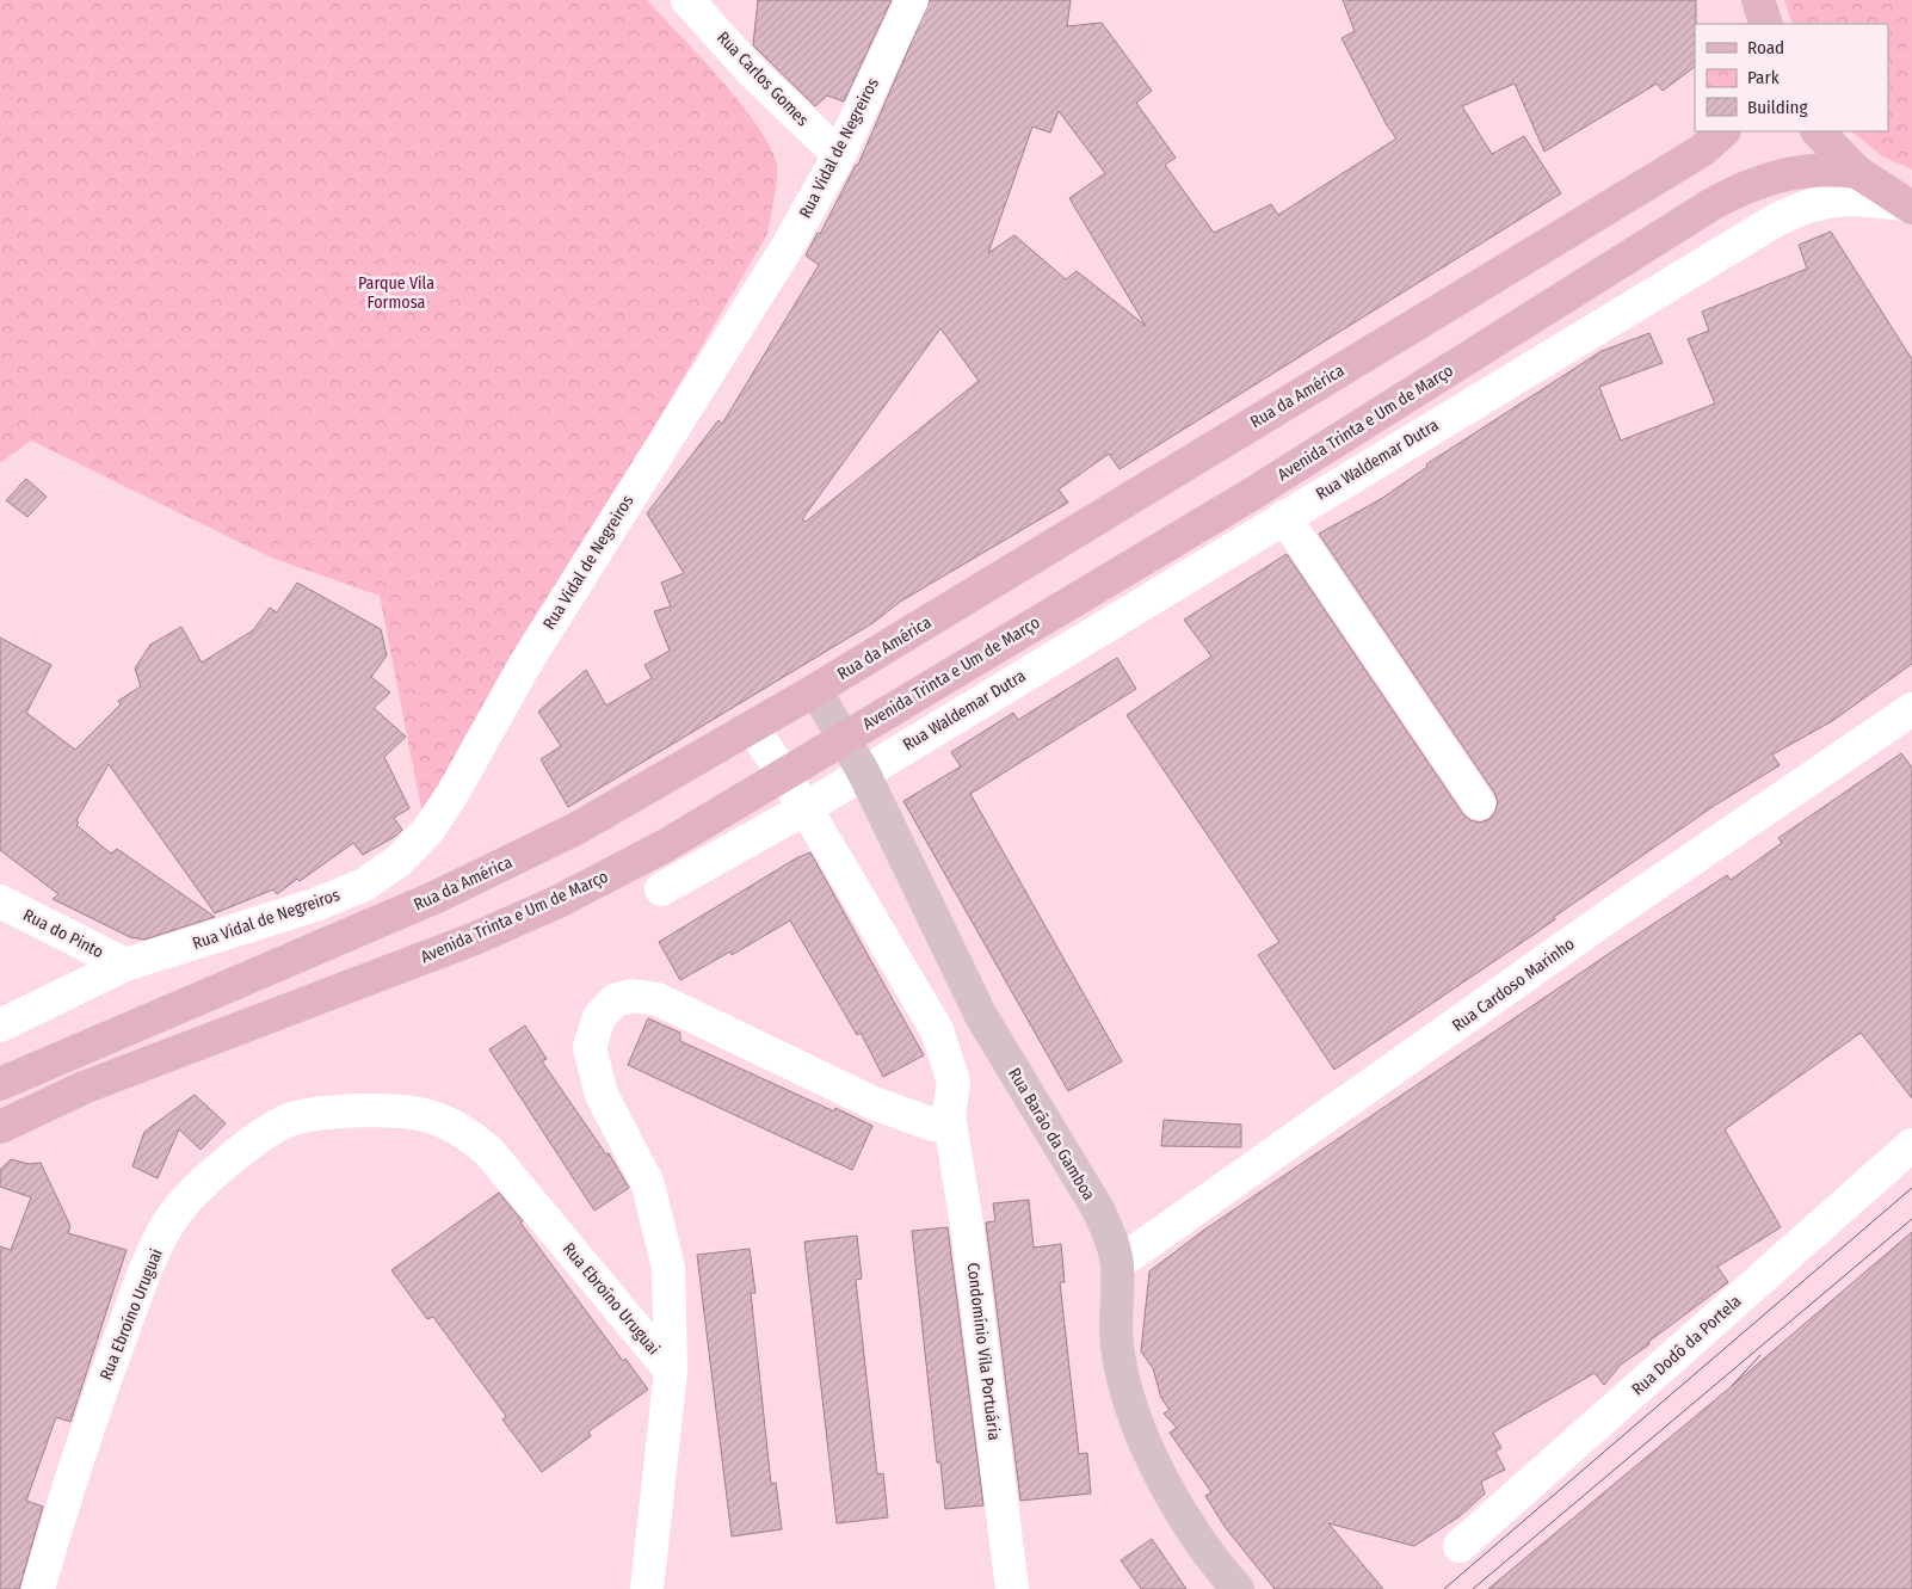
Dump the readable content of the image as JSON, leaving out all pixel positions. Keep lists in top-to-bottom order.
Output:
{
  "streets": {
    "main road": ["Rua da América", "Avenida Trinta e Um de Março"],
    "street": [
      "Rua Carlos Gomes",
      "Rua Vidal de Negreiros",
      "Rua Waldemar Dutra",
      "Rua do Pinto",
      "Rua Cardoso Marinho",
      "Rua Barão da Gamboa",
      "Rua Ebroíno Uruguai",
      "Rua Dodô da Portela",
      "Condomínio Vila Portuária"
    ]
  },
  "crossings": [
    ["Rua Carlos Gomes", "Rua Vidal de Negreiros"],
    ["Rua Vidal de Negreiros", "Rua do Pinto"],
    ["Rua da América", "Rua Barão da Gamboa"],
    ["Rua da América", "Condomínio Vila Portuária"],
    ["Rua Waldemar Dutra", "Rua Barão da Gamboa"],
    ["Rua Waldemar Dutra", "Condomínio Vila Portuária"],
    ["Rua Cardoso Marinho", "Rua Barão da Gamboa"]
  ],
  "parks": ["Parque Vila Formosa"],
  "legend": ["Road", "Park", "Building"]
}
